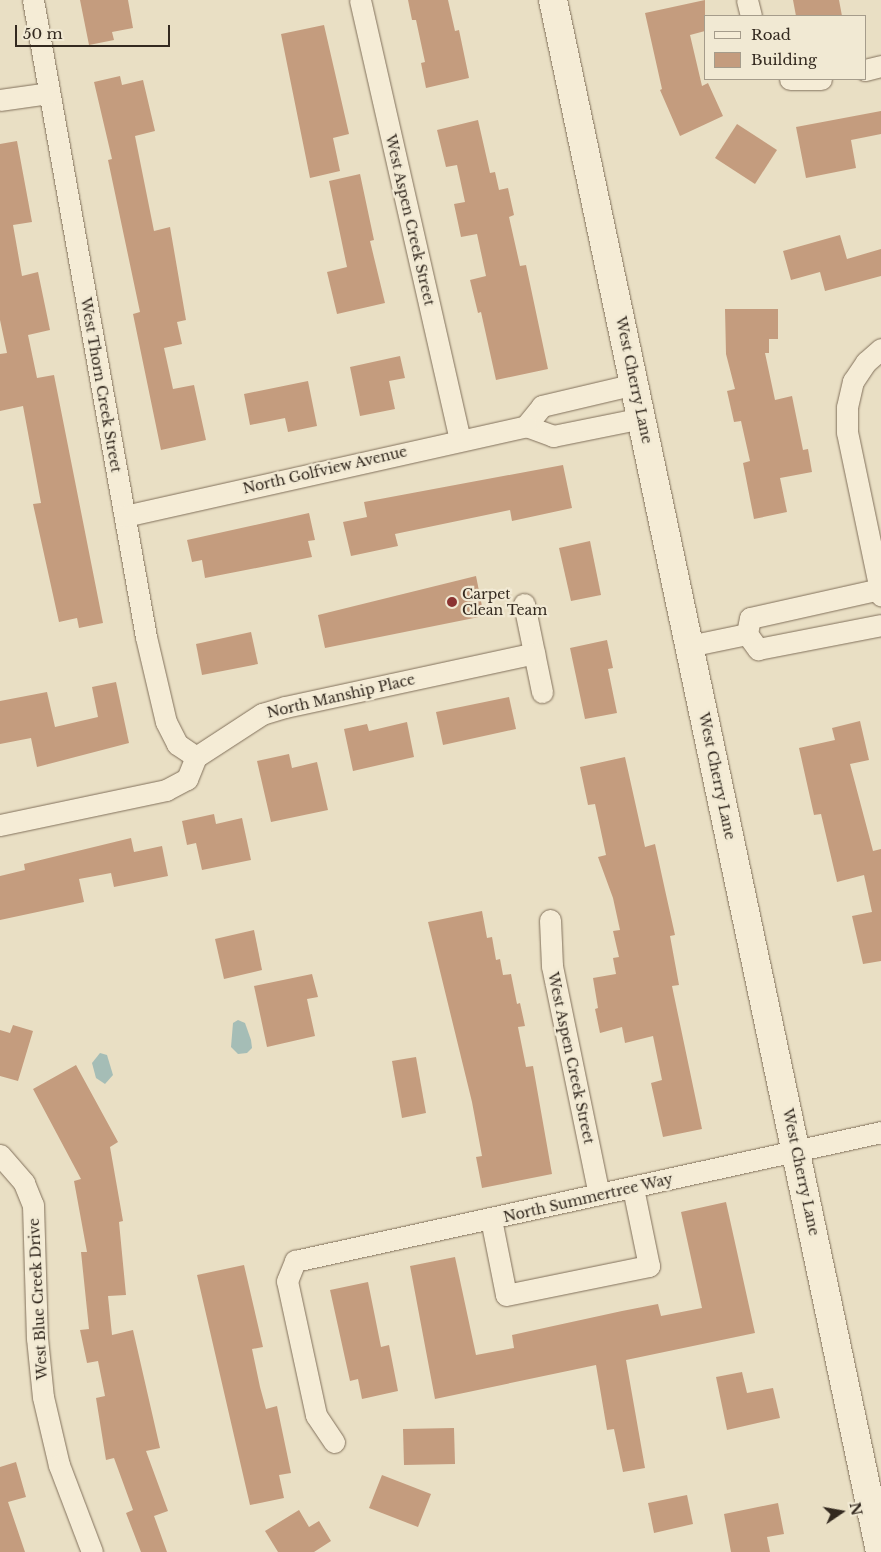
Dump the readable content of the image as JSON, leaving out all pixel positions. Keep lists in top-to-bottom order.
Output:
{
  "streets": {
    "main road": ["West Cherry Lane"],
    "street": [
      "West Aspen Creek Street",
      "West Thorn Creek Street",
      "North Golfview Avenue",
      "North Manship Place",
      "North Summertree Way",
      "West Blue Creek Drive"
    ]
  },
  "crossings": [
    ["West Aspen Creek Street", "North Golfview Avenue"],
    ["West Aspen Creek Street", "North Summertree Way"],
    ["West Cherry Lane", "North Summertree Way"],
    ["West Thorn Creek Street", "North Golfview Avenue"],
    ["West Thorn Creek Street", "North Manship Place"]
  ],
  "places": ["Carpet Clean Team"],
  "legend": ["Road", "Building"],
  "scale_bar": "50 m",
  "north": "right"
}
